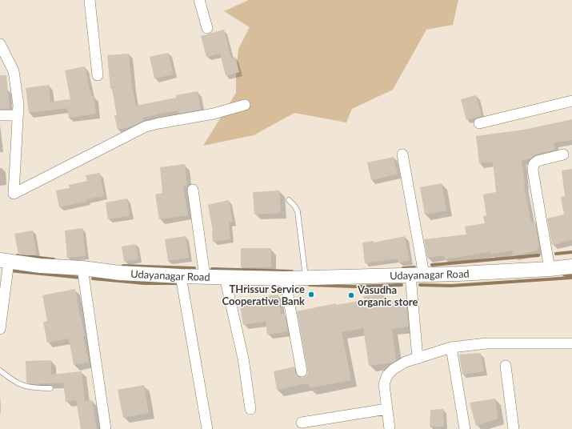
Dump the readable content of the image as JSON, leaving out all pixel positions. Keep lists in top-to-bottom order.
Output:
{
  "streets": {
    "street": ["Udayanagar Road"]
  },
  "places": ["THrissur Service Cooperative Bank", "Vasudha organic store"]
}
